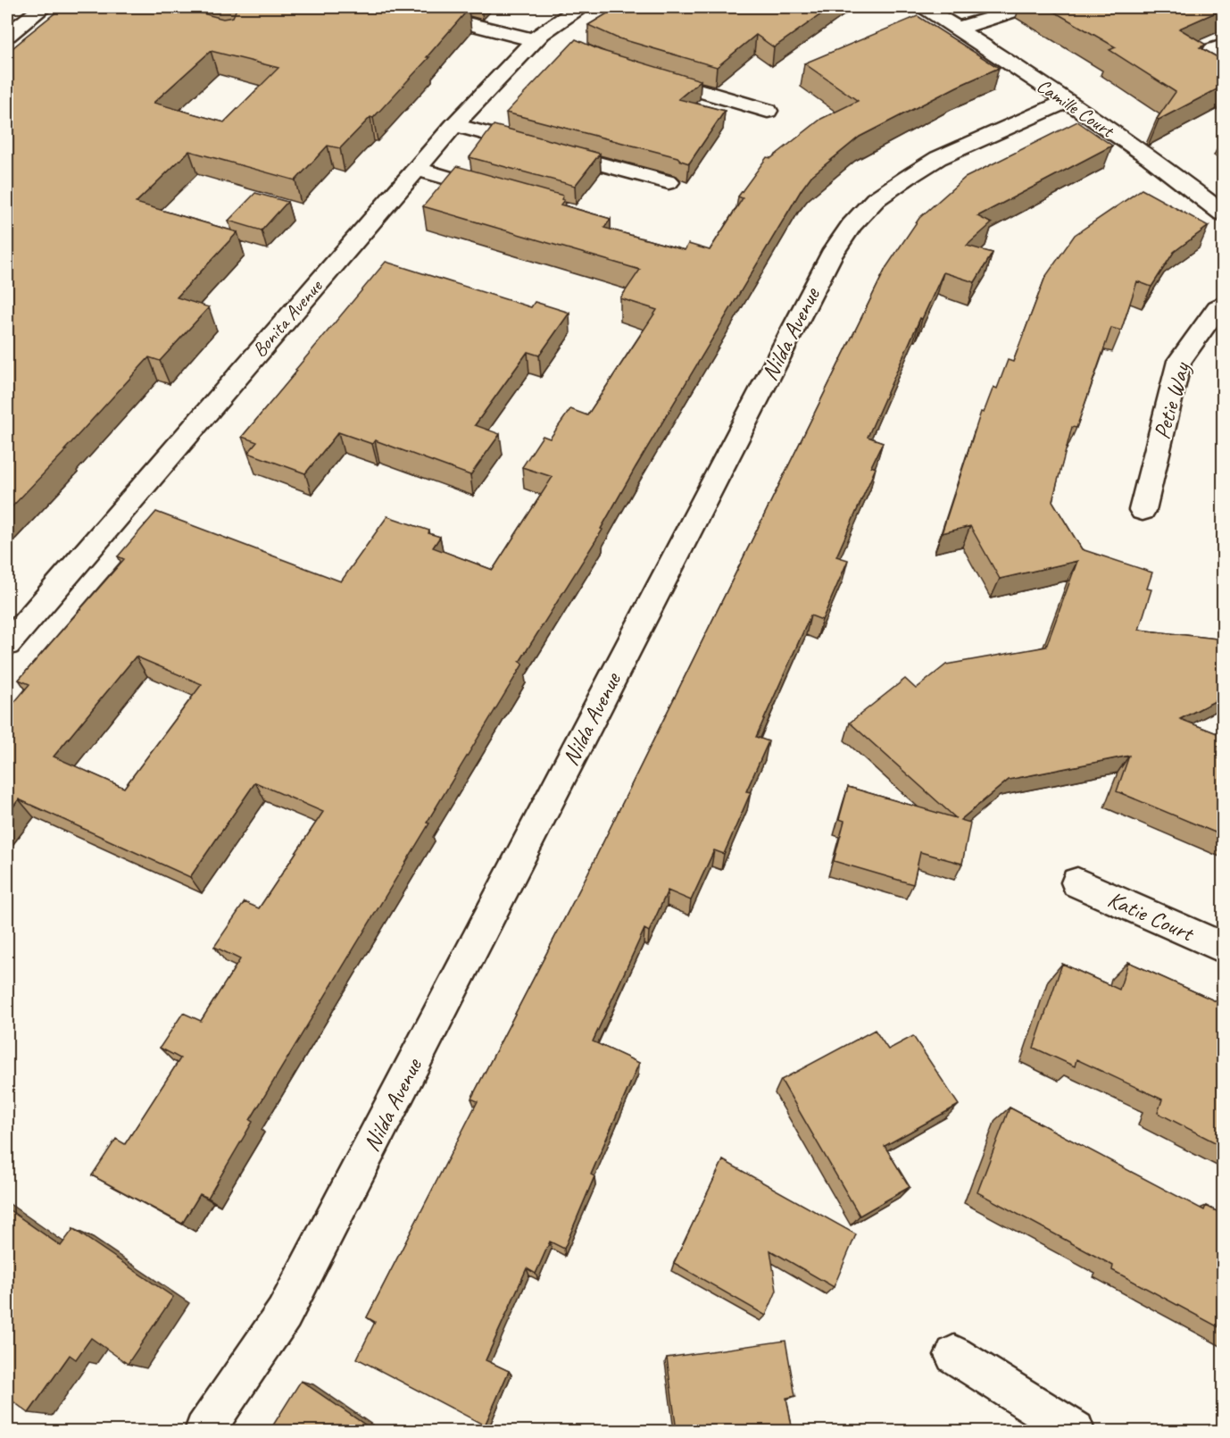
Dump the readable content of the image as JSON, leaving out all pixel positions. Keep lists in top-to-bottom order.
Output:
{
  "streets": {
    "street": [
      "Camille Court",
      "Bonita Avenue",
      "Nilda Avenue",
      "Petie Way",
      "Katie Court"
    ]
  },
  "crossings": [
    ["Camille Court", "Nilda Avenue"]
  ]
}
